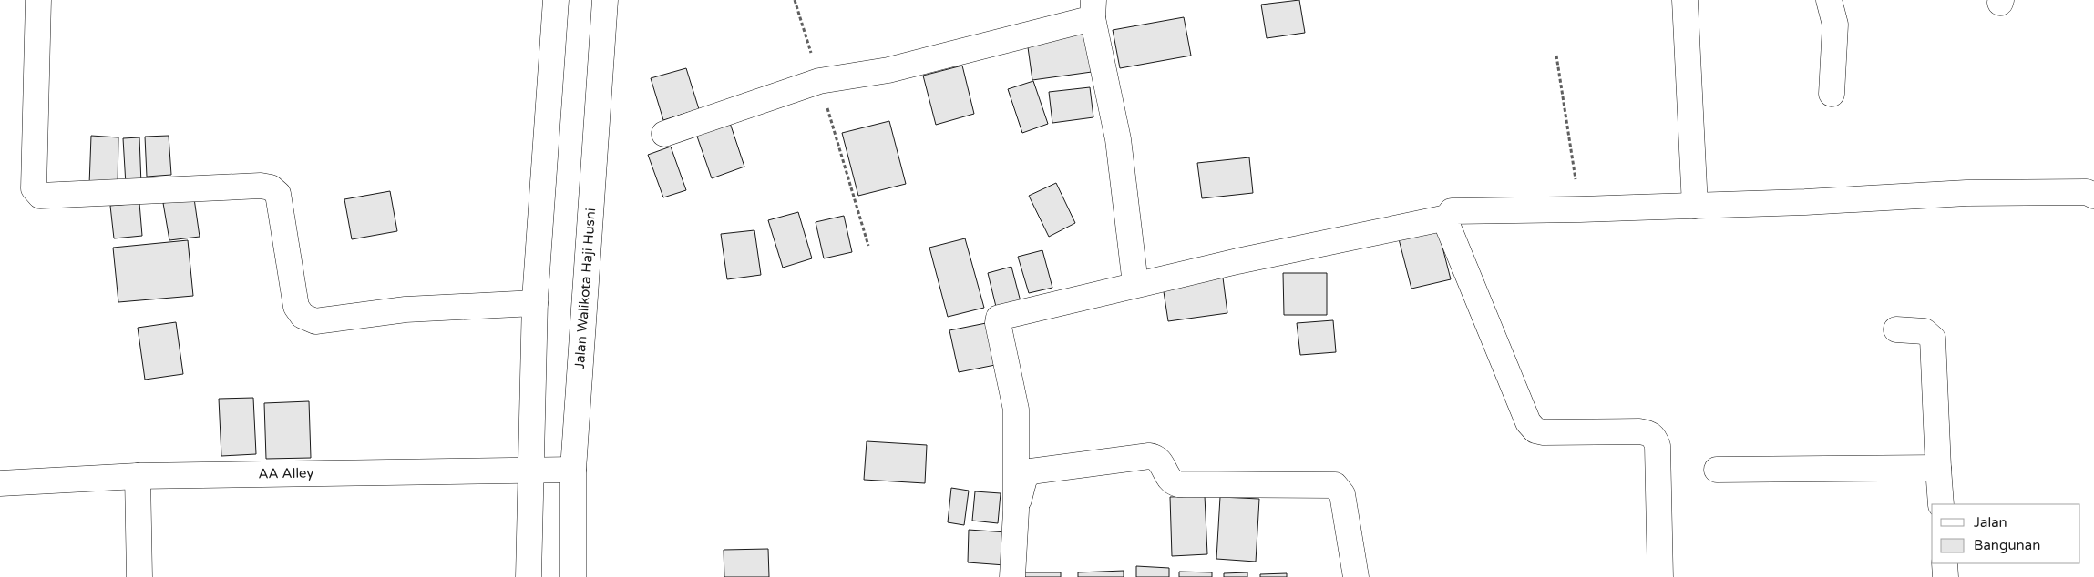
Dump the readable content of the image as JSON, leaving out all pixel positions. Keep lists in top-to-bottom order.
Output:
{
  "streets": {
    "street": ["Jalan Walikota Haji Husni", "AA Alley"]
  },
  "crossings": [
    ["Jalan Walikota Haji Husni", "AA Alley"]
  ],
  "legend": ["Jalan", "Bangunan"]
}
